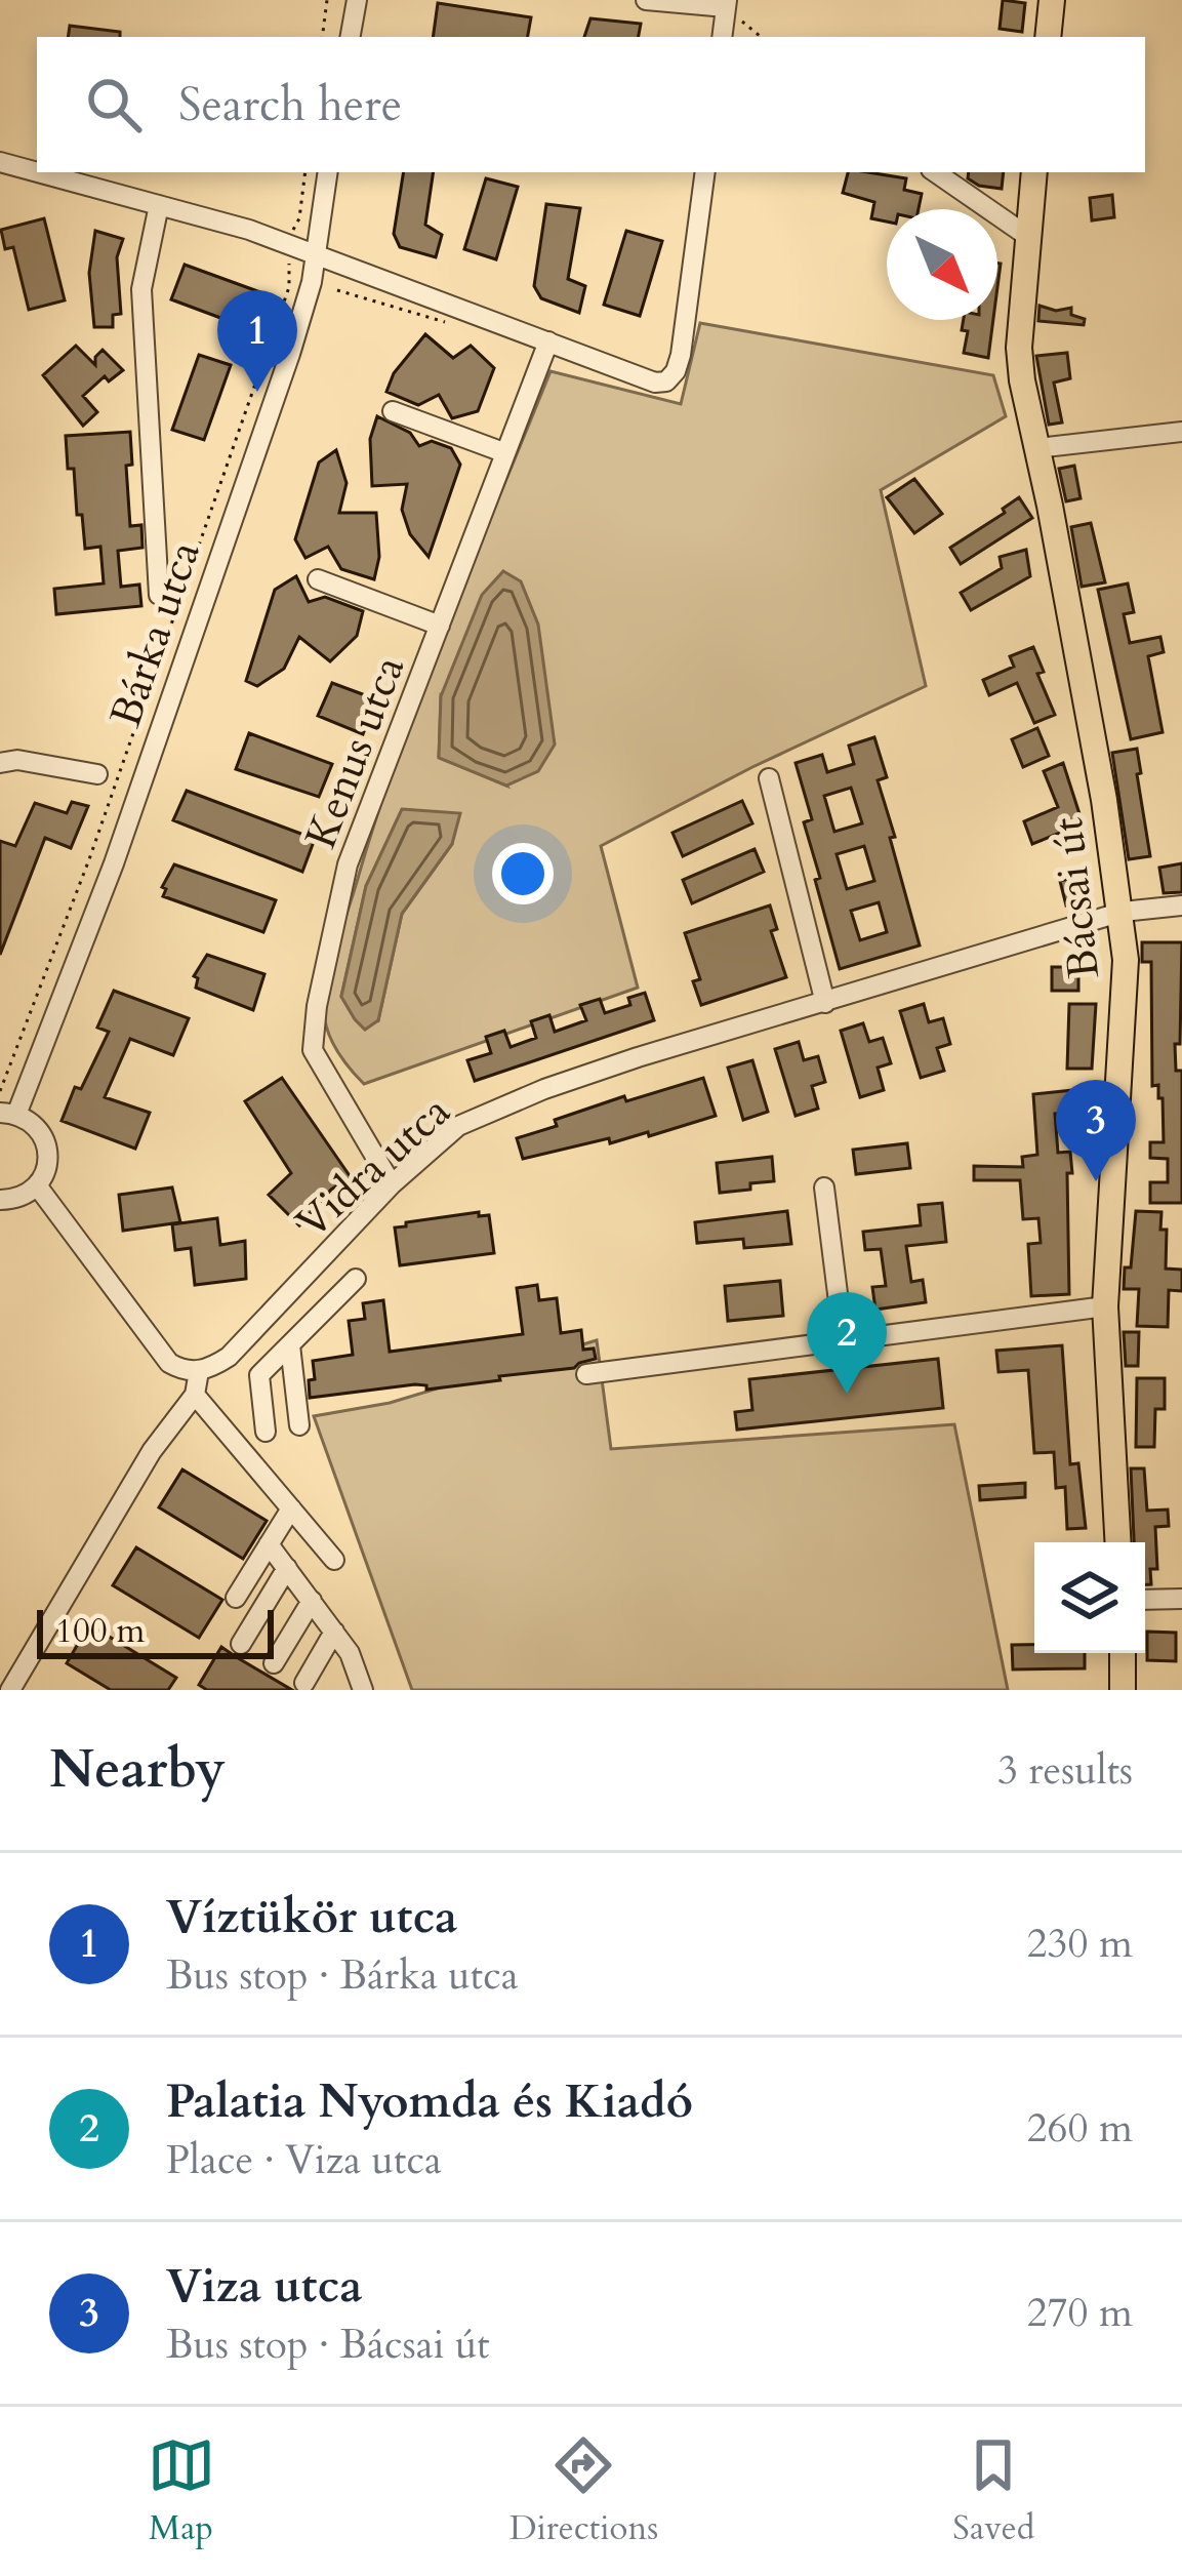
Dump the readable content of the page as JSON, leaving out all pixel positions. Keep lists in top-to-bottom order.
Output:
{
  "streets": {
    "main road": ["Bácsai út"],
    "street": ["Bárka utca", "Kenus utca", "Vidra utca"]
  },
  "crossings": [
    ["Kenus utca", "Vidra utca"],
    ["Bácsai út", "Vidra utca"]
  ],
  "scale_bar": "100 m",
  "north": "bottom right",
  "page": {
    "search": "Search here",
    "pins": ["1", "3", "2"],
    "scale": "100 m",
    "heading": ["Nearby", "3 results"],
    "list": [
      {
        "mark": "1",
        "name": "Víztükör utca",
        "note": "Bus stop · Bárka utca",
        "value": "230 m"
      },
      {
        "mark": "2",
        "name": "Palatia Nyomda és Kiadó",
        "note": "Place · Viza utca",
        "value": "260 m"
      },
      {
        "mark": "3",
        "name": "Viza utca",
        "note": "Bus stop · Bácsai út",
        "value": "270 m"
      }
    ],
    "nav": ["Map", "Directions", "Saved"]
  }
}
